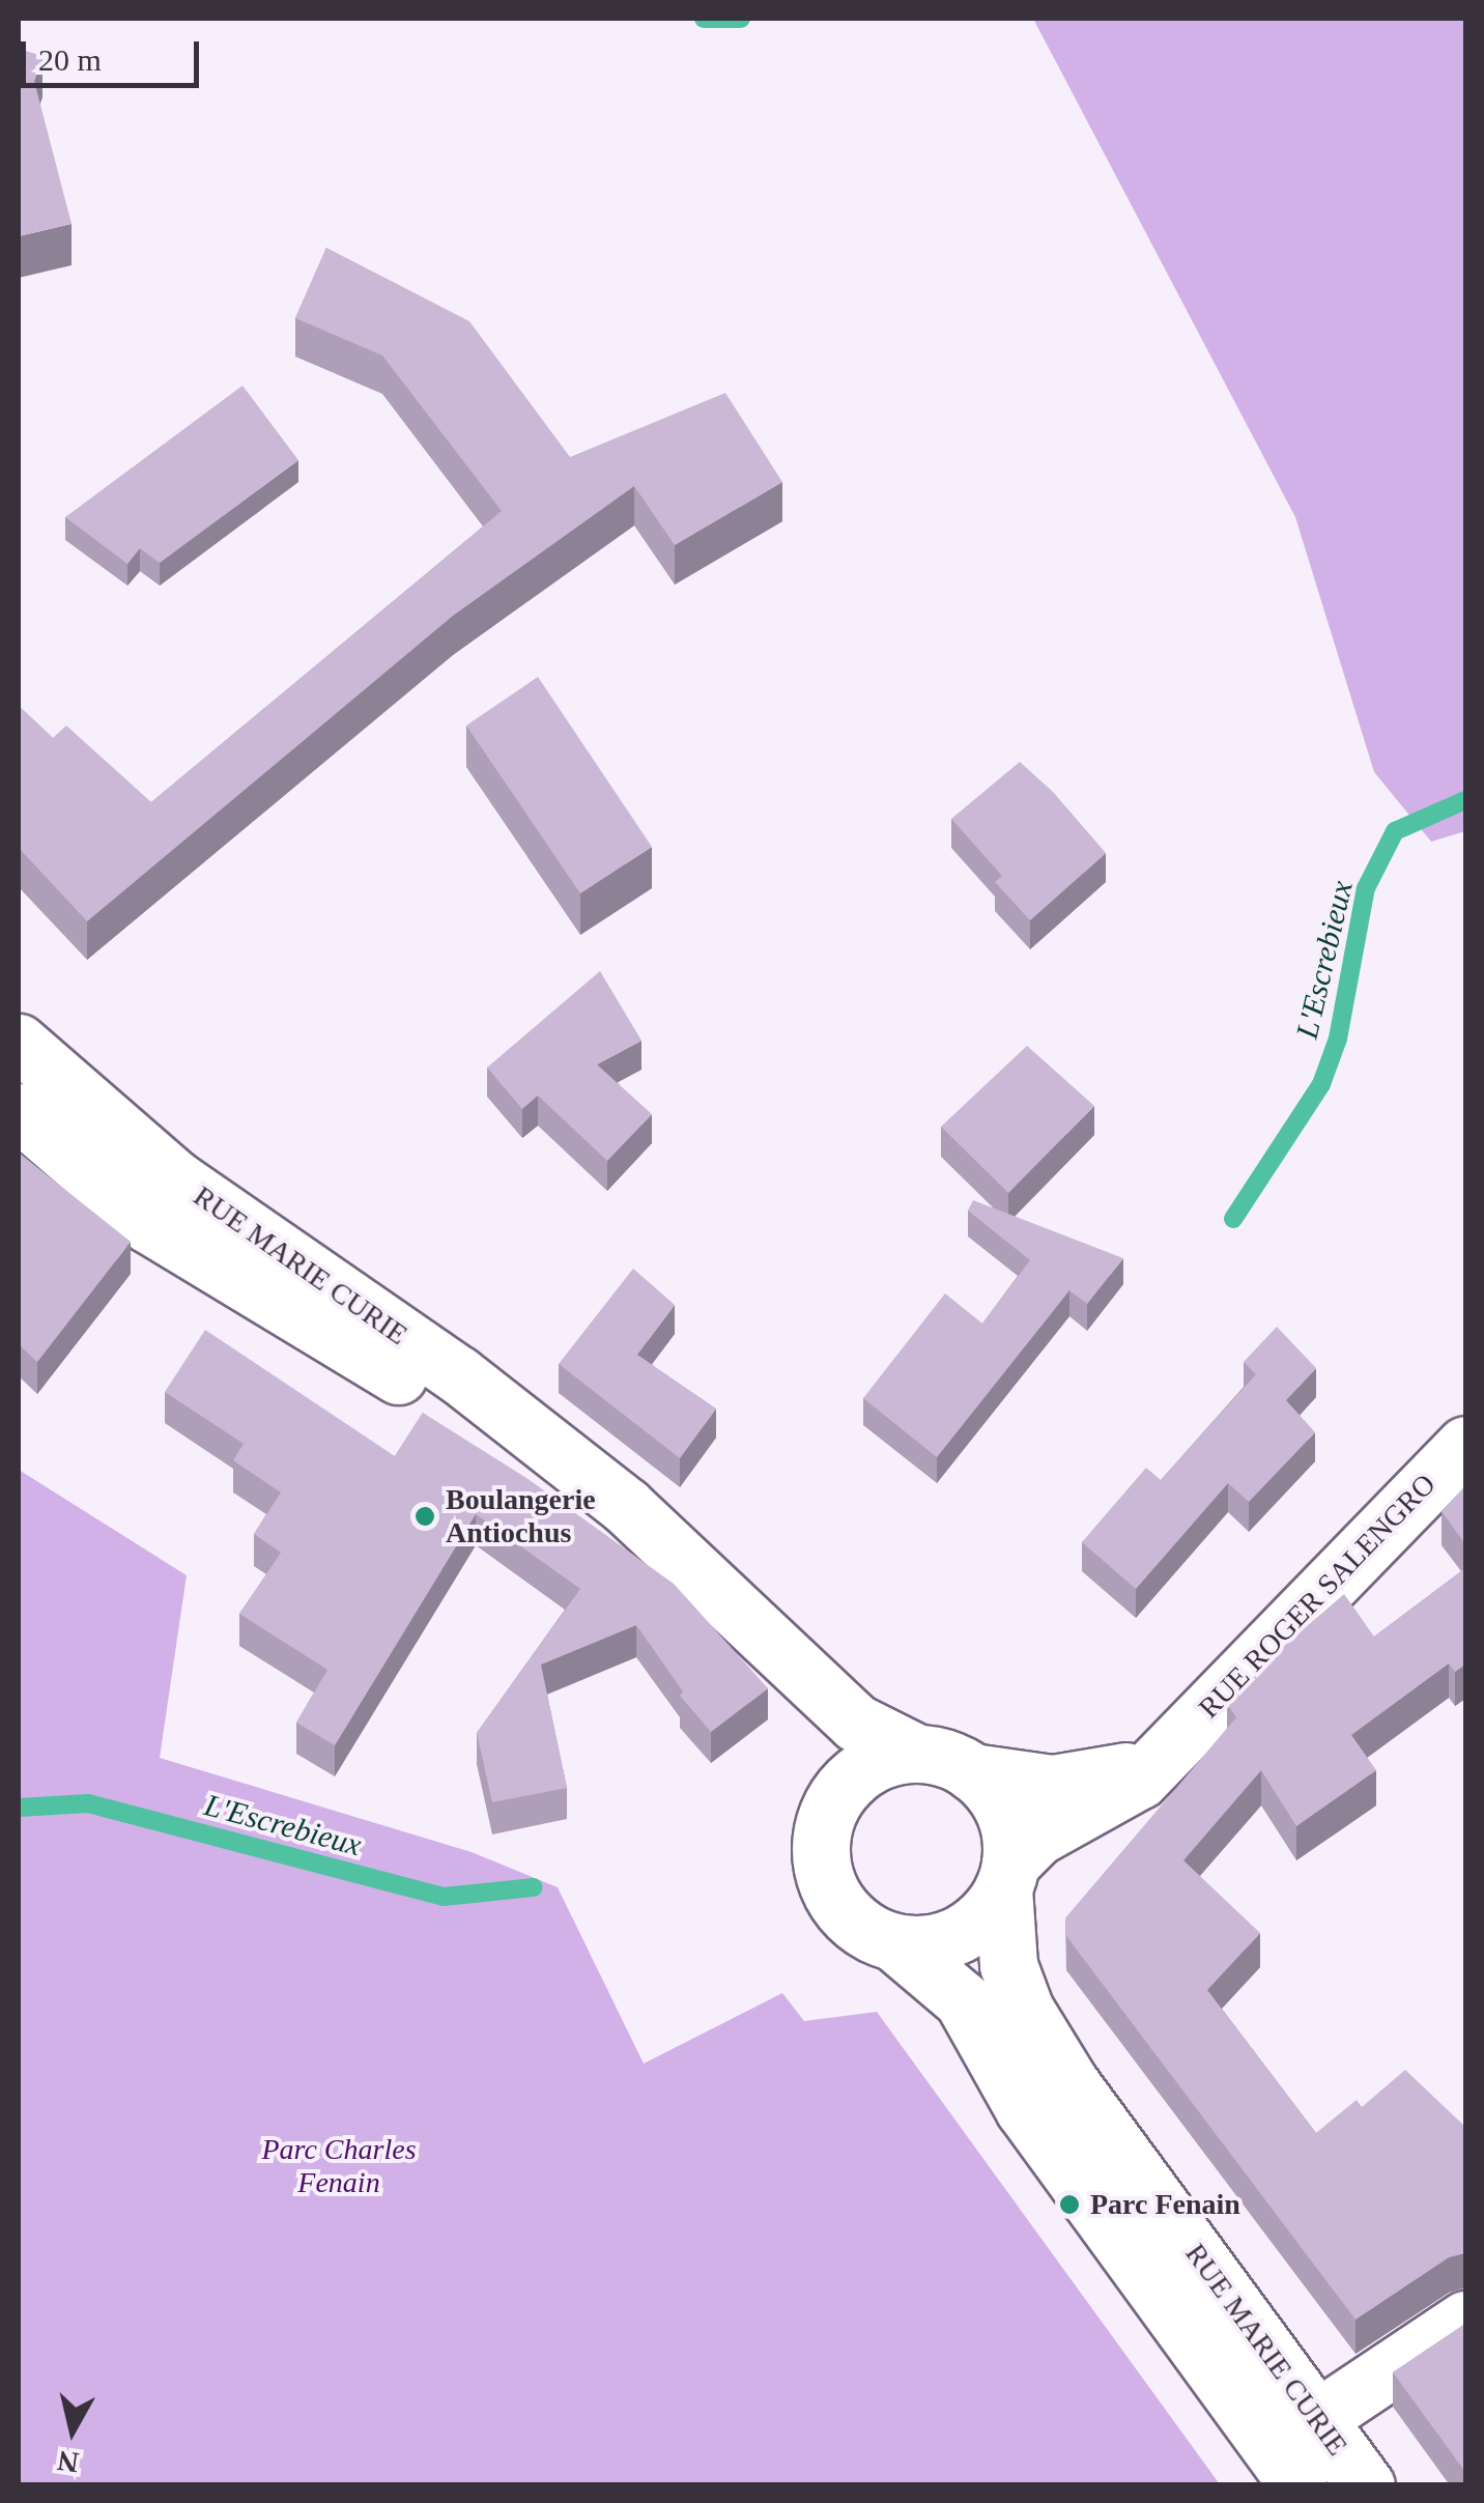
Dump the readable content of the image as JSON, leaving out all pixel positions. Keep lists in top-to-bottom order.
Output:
{
  "streets": {
    "street": ["RUE MARIE CURIE", "RUE ROGER SALENGRO"]
  },
  "crossings": [
    ["RUE MARIE CURIE", "RUE ROGER SALENGRO"]
  ],
  "water": ["L'Escrebieux"],
  "parks": ["Parc Charles Fenain"],
  "places": ["Boulangerie Antiochus", "Parc Fenain"],
  "scale_bar": "20 m",
  "north": "bottom"
}
